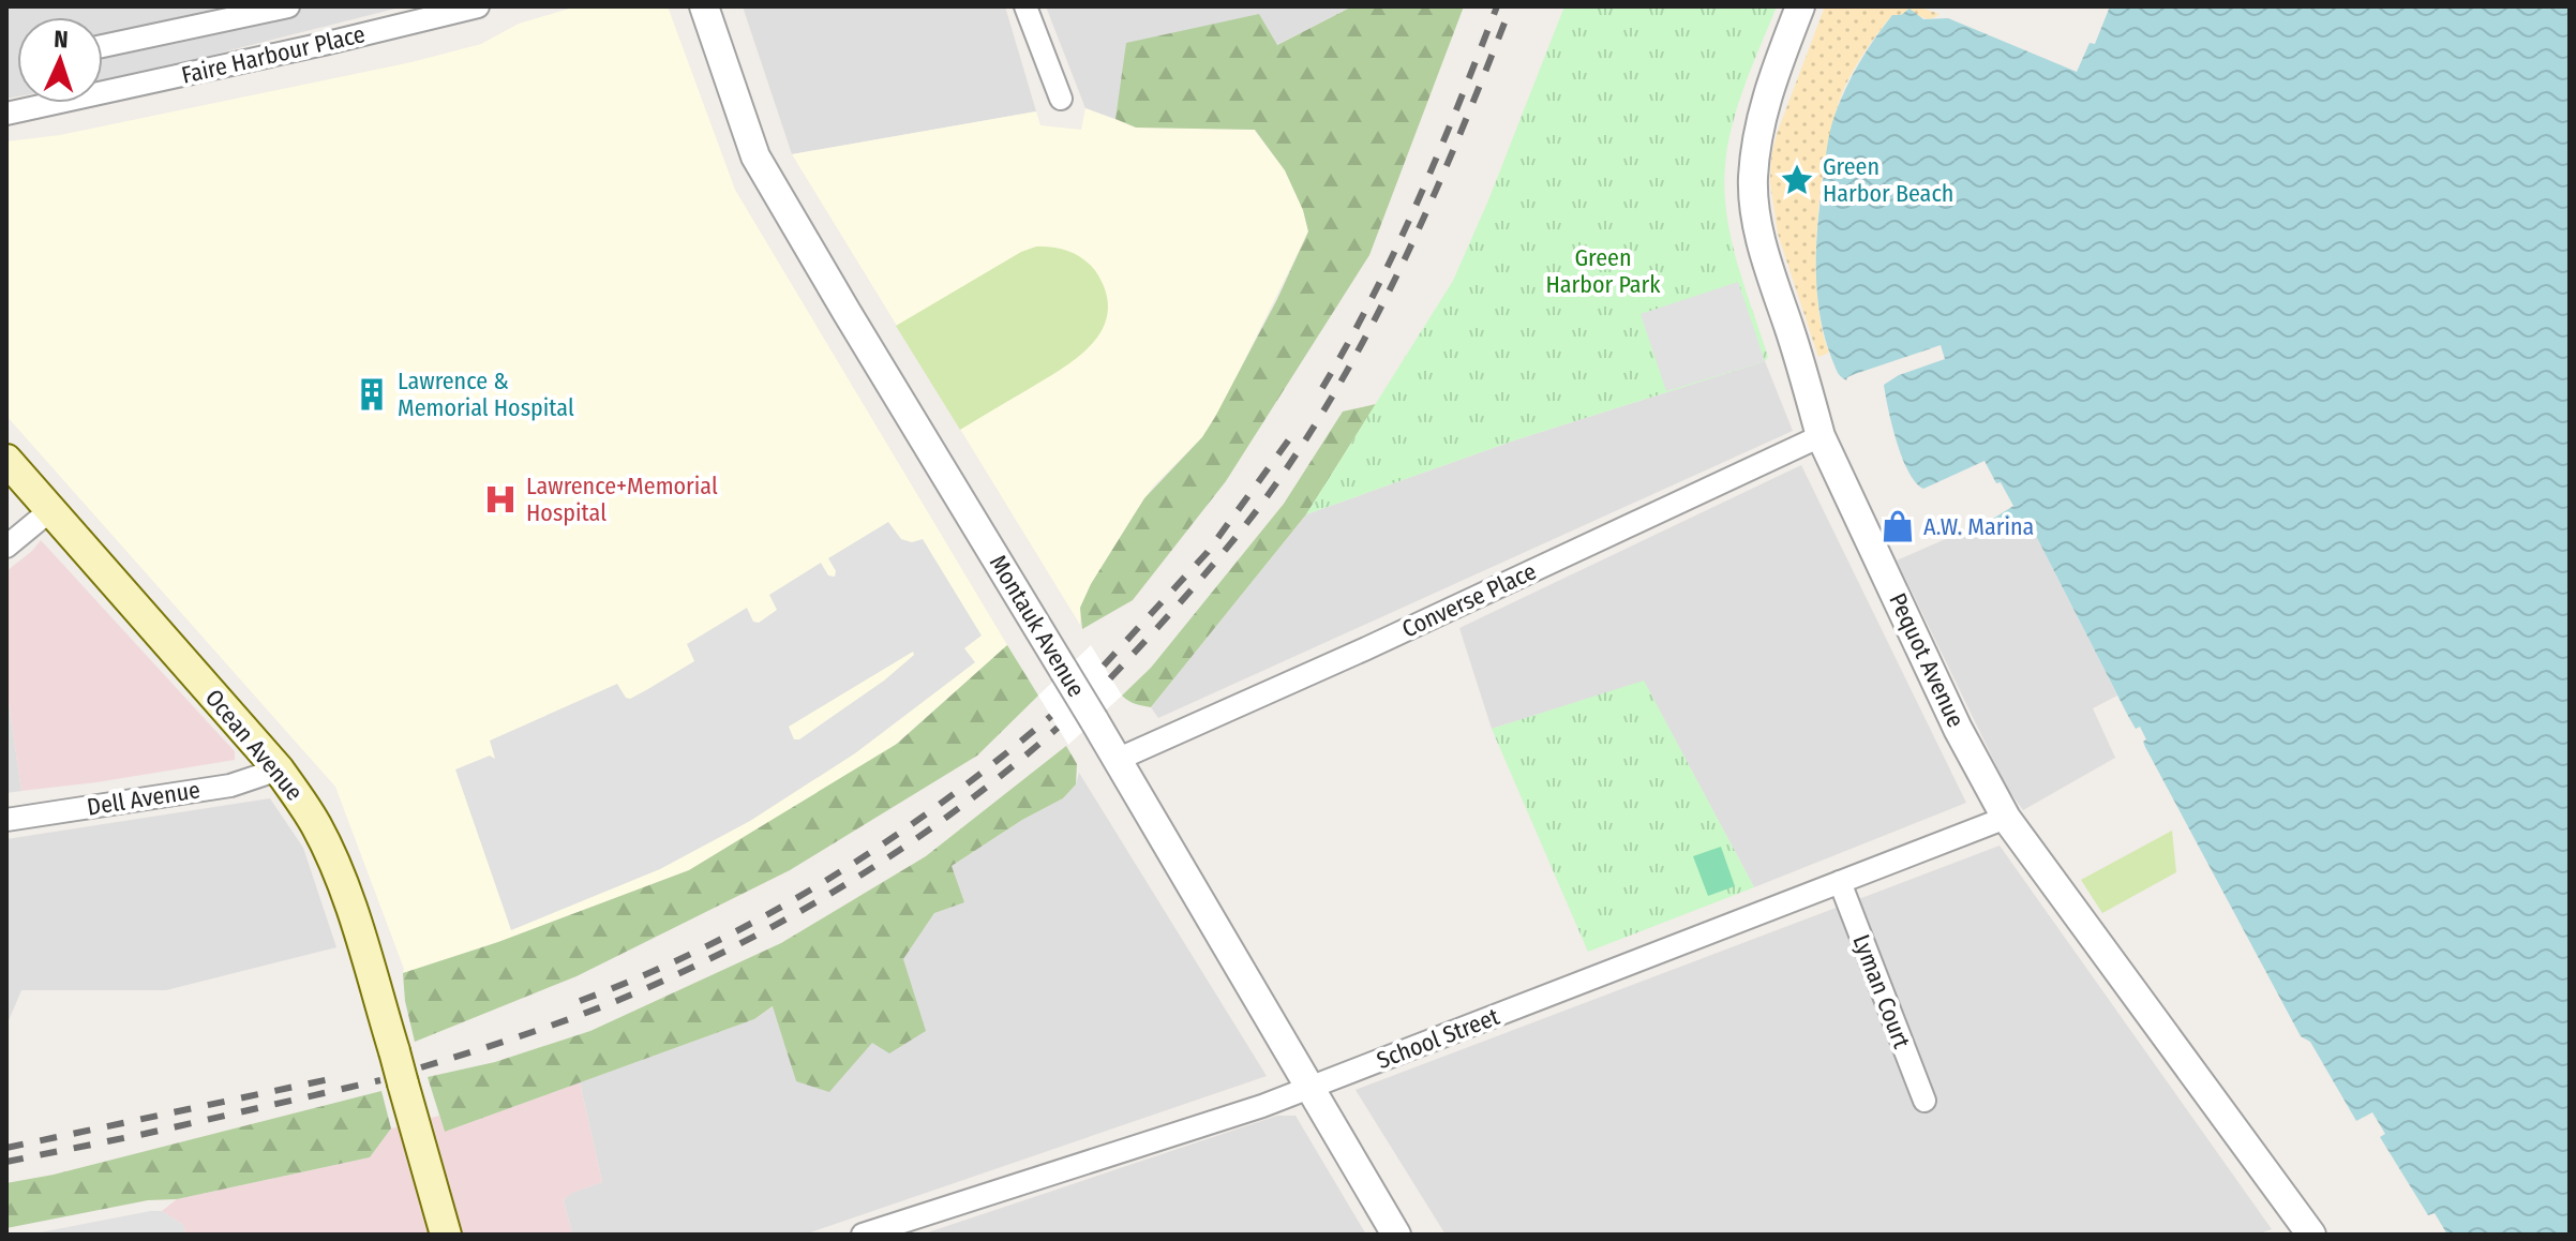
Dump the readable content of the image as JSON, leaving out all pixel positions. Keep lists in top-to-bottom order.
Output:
{
  "streets": {
    "main road": ["Ocean Avenue"],
    "street": [
      "Faire Harbour Place",
      "Converse Place",
      "Montauk Avenue",
      "Pequot Avenue",
      "Dell Avenue",
      "Lyman Court",
      "School Street"
    ]
  },
  "crossings": [
    ["Converse Place", "Montauk Avenue"],
    ["Converse Place", "Pequot Avenue"],
    ["Montauk Avenue", "School Street"],
    ["Pequot Avenue", "School Street"],
    ["Ocean Avenue", "Dell Avenue"],
    ["Lyman Court", "School Street"]
  ],
  "parks": ["Green Harbor Park"],
  "places": {
    "place": ["Green Harbor Beach"],
    "building": ["Lawrence & Memorial Hospital"],
    "hospital": ["Lawrence+Memorial Hospital"],
    "shop": ["A.W. Marina"]
  },
  "north": "top"
}
